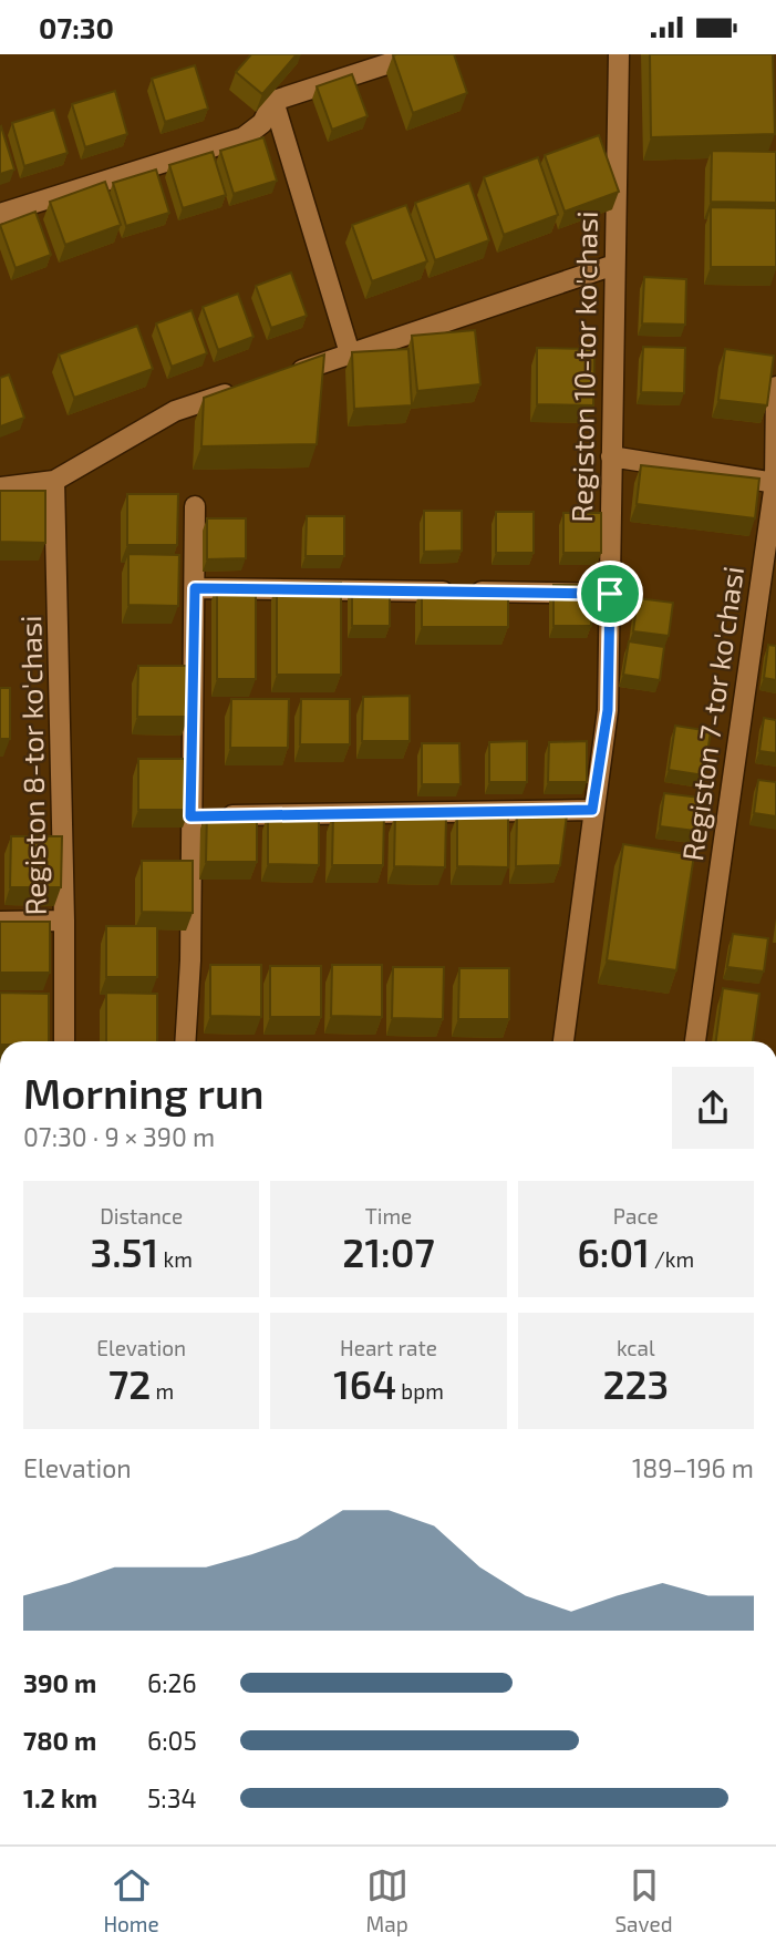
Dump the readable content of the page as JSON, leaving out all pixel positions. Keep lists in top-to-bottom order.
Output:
{
  "streets": {
    "street": ["Registon 10-tor ko'chasi", "Registon 7-tor ko'chasi", "Registon 8-tor ko'chasi"]
  },
  "page": {
    "status": "07:30",
    "heading": ["Morning run", "07:30 · 9 × 390 m"],
    "stats": [
      ["Distance", "3.51 km"],
      ["Time", "21:07"],
      ["Pace", "6:01 /km"],
      ["Elevation", "72 m"],
      ["Heart rate", "164 bpm"],
      ["kcal", "223"]
    ],
    "chart": ["Elevation", "189–196 m"],
    "list": [
      {
        "name": "390 m",
        "note": "6:26"
      },
      {
        "name": "780 m",
        "note": "6:05"
      },
      {
        "name": "1.2 km",
        "note": "5:34"
      }
    ],
    "tabs": ["Home", "Map", "Saved"]
  }
}
